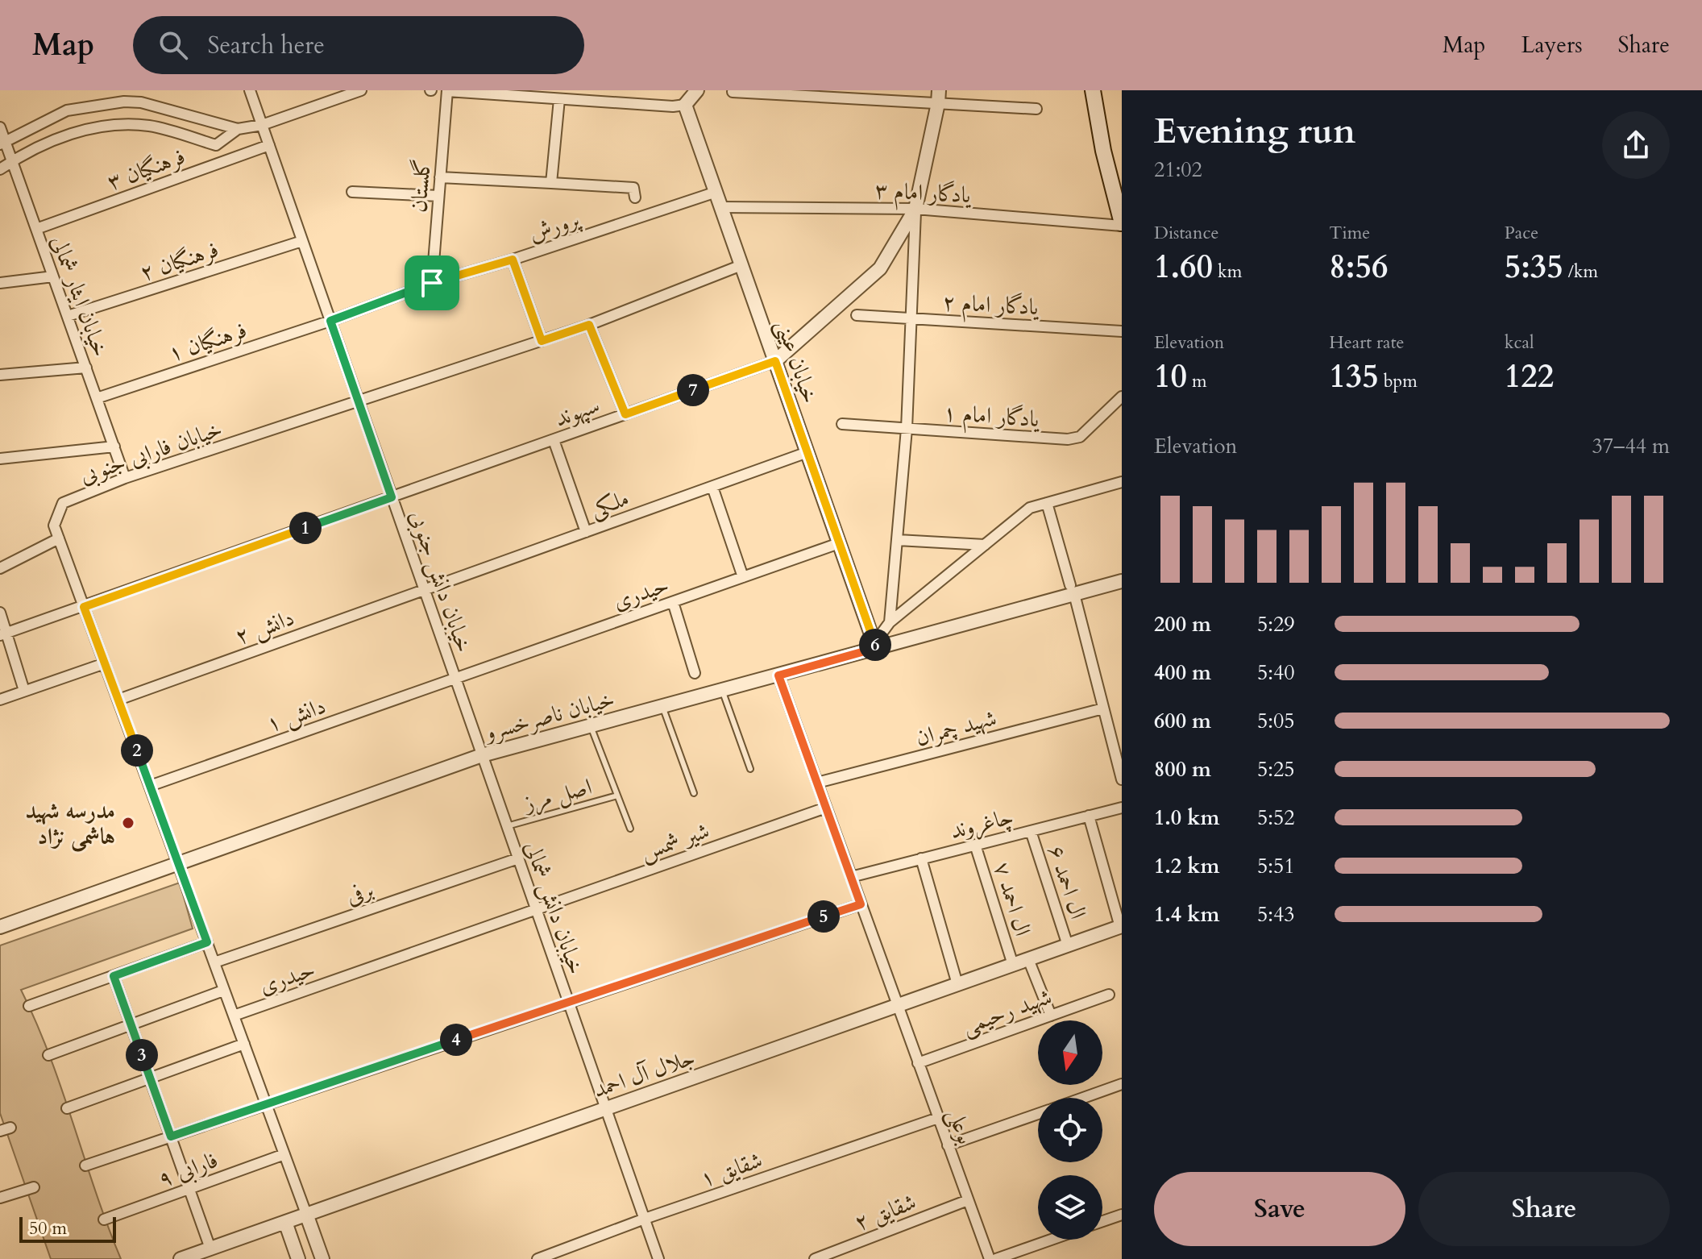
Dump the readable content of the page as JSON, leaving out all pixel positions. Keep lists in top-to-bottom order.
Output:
{
  "streets": {
    "street": [
      "فرهنگیان ۳",
      "گلستان",
      "یادگار امام ۳",
      "پرورش",
      "فرهنگیان ۲",
      "خیابان ایثار شمالی",
      "یادگار امام ۲",
      "فرهنگیان ۱",
      "خیابان عینی",
      "سپهوند",
      "یادگار امام ۱",
      "خیابان فارابی جنوبی",
      "ملکی",
      "خیابان دانش جنوبی",
      "حیدری",
      "دانش ۲",
      "دانش ۱",
      "خیابان ناصرخسرو",
      "شهید چمران",
      "چاغروند",
      "شیر شمس",
      "ال احمد ۶",
      "برفی",
      "ال احمد ۷",
      "خیابان دانش شمالی",
      "شهید رحیمی",
      "جلال آل احمد",
      "بوعلی",
      "فارابی ۹",
      "شقایق ۱",
      "شقایق ۲"
    ],
    "lane": ["اصل مرز"]
  },
  "crossings": [
    ["فرهنگیان ۳", "خیابان ایثار شمالی"],
    ["فرهنگیان ۳", "خیابان دانش جنوبی"],
    ["گلستان", "پرورش"],
    ["یادگار امام ۳", "خیابان عینی"],
    ["پرورش", "فرهنگیان ۱"],
    ["پرورش", "خیابان عینی"],
    ["پرورش", "خیابان دانش جنوبی"],
    ["فرهنگیان ۲", "خیابان ایثار شمالی"],
    ["فرهنگیان ۲", "خیابان دانش جنوبی"],
    ["خیابان ایثار شمالی", "فرهنگیان ۱"],
    ["خیابان ایثار شمالی", "خیابان فارابی جنوبی"],
    ["فرهنگیان ۱", "خیابان دانش جنوبی"],
    ["خیابان عینی", "سپهوند"],
    ["خیابان عینی", "ملکی"],
    ["خیابان عینی", "حیدری"],
    ["خیابان عینی", "خیابان ناصرخسرو"],
    ["سپهوند", "خیابان فارابی جنوبی"],
    ["سپهوند", "خیابان دانش جنوبی"],
    ["خیابان فارابی جنوبی", "خیابان دانش جنوبی"],
    ["خیابان فارابی جنوبی", "حیدری"],
    ["خیابان فارابی جنوبی", "دانش ۲"],
    ["خیابان فارابی جنوبی", "دانش ۱"],
    ["خیابان فارابی جنوبی", "خیابان ناصرخسرو"],
    ["خیابان فارابی جنوبی", "برفی"],
    ["خیابان فارابی جنوبی", "جلال آل احمد"],
    ["خیابان فارابی جنوبی", "فارابی ۹"],
    ["ملکی", "خیابان دانش جنوبی"],
    ["ملکی", "دانش ۲"],
    ["خیابان دانش جنوبی", "حیدری"],
    ["خیابان دانش جنوبی", "دانش ۲"],
    ["خیابان دانش جنوبی", "دانش ۱"],
    ["خیابان دانش جنوبی", "خیابان ناصرخسرو"],
    ["خیابان دانش جنوبی", "خیابان دانش شمالی"],
    ["حیدری", "دانش ۱"],
    ["حیدری", "شیر شمس"],
    ["حیدری", "خیابان دانش شمالی"],
    ["خیابان ناصرخسرو", "خیابان دانش شمالی"],
    ["خیابان ناصرخسرو", "بوعلی"],
    ["شهید چمران", "بوعلی"],
    ["اصل مرز", "خیابان دانش شمالی"],
    ["چاغروند", "ال احمد ۶"],
    ["چاغروند", "ال احمد ۷"],
    ["چاغروند", "بوعلی"],
    ["شیر شمس", "خیابان دانش شمالی"],
    ["شیر شمس", "بوعلی"],
    ["ال احمد ۶", "جلال آل احمد"],
    ["برفی", "خیابان دانش شمالی"],
    ["ال احمد ۷", "جلال آل احمد"],
    ["خیابان دانش شمالی", "جلال آل احمد"],
    ["خیابان دانش شمالی", "شقایق ۱"],
    ["شهید رحیمی", "بوعلی"],
    ["جلال آل احمد", "بوعلی"],
    ["بوعلی", "شقایق ۱"],
    ["بوعلی", "شقایق ۲"]
  ],
  "places": ["مدرسه شهید ه‍اشمی نژاد"],
  "scale_bar": "50 m",
  "north": "bottom",
  "page": {
    "header": "Map",
    "search": "Search here",
    "nav": ["Map", "Layers", "Share"],
    "heading": ["Evening run", "21:02"],
    "stats": [
      ["Distance", "1.60 km"],
      ["Time", "8:56"],
      ["Pace", "5:35 /km"],
      ["Elevation", "10 m"],
      ["Heart rate", "135 bpm"],
      ["kcal", "122"]
    ],
    "pins": [
      "7",
      "1",
      "6",
      "2",
      "5",
      "4",
      "3"
    ],
    "chart": ["Elevation", "37–44 m"],
    "list": [
      {
        "name": "200 m",
        "note": "5:29"
      },
      {
        "name": "400 m",
        "note": "5:40"
      },
      {
        "name": "600 m",
        "note": "5:05"
      },
      {
        "name": "800 m",
        "note": "5:25"
      },
      {
        "name": "1.0 km",
        "note": "5:52"
      },
      {
        "name": "1.2 km",
        "note": "5:51"
      },
      {
        "name": "1.4 km",
        "note": "5:43"
      }
    ],
    "buttons": ["Save", "Share"],
    "scale": "50 m"
  }
}
